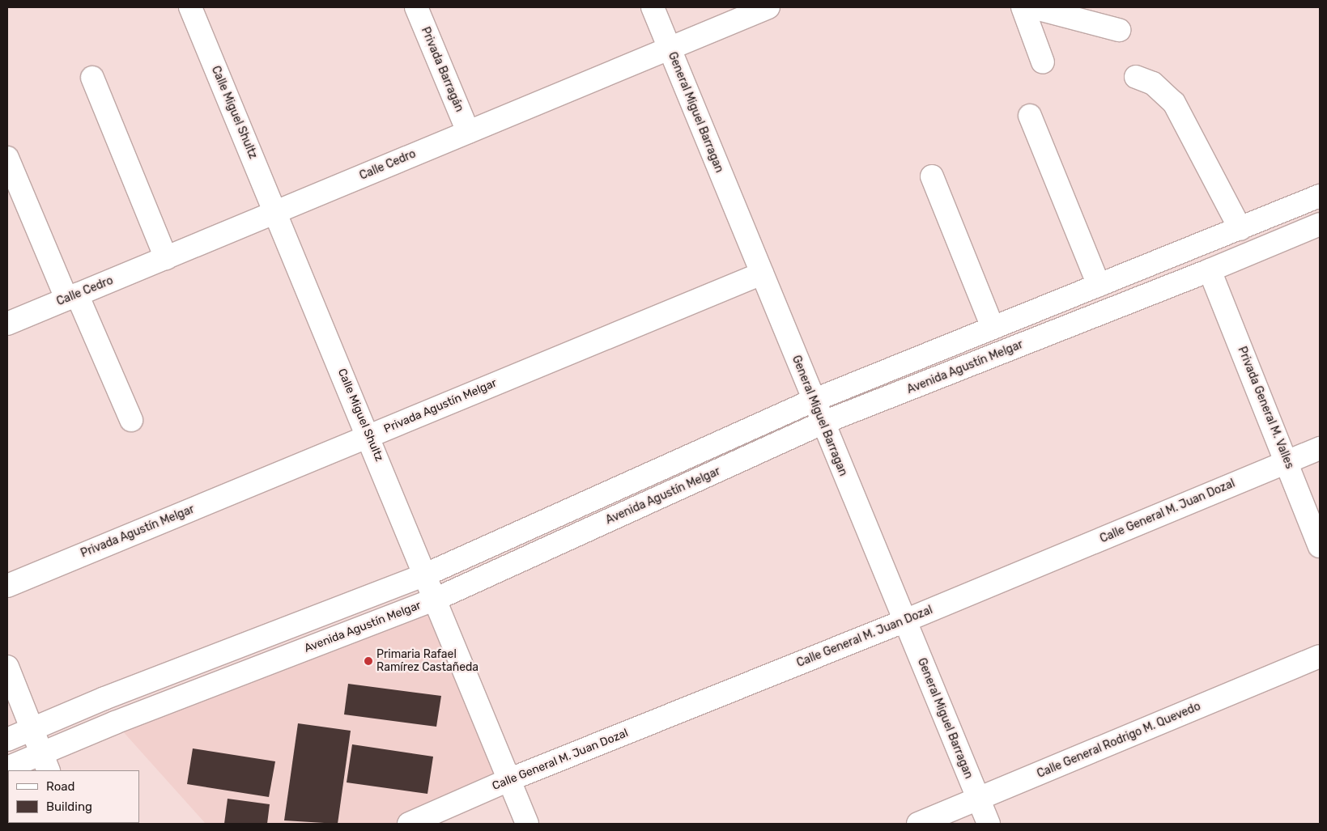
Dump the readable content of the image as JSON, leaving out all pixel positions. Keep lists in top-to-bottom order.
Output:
{
  "streets": {
    "street": [
      "Privada Barragán",
      "Calle Miguel Shultz",
      "General Miguel Barragan",
      "Calle Cedro",
      "Avenida Agustín Melgar",
      "Privada Agustín Melgar",
      "Privada General M. Valles",
      "Calle General M. Juan Dozal",
      "Calle General Rodrigo M. Quevedo"
    ]
  },
  "crossings": [
    ["Privada Barragán", "Calle Cedro"],
    ["Calle Miguel Shultz", "Calle Cedro"],
    ["Calle Miguel Shultz", "Avenida Agustín Melgar"],
    ["Calle Miguel Shultz", "Privada Agustín Melgar"],
    ["Calle Miguel Shultz", "Calle General M. Juan Dozal"],
    ["General Miguel Barragan", "Calle Cedro"],
    ["General Miguel Barragan", "Avenida Agustín Melgar"],
    ["General Miguel Barragan", "Privada Agustín Melgar"],
    ["General Miguel Barragan", "Calle General M. Juan Dozal"],
    ["General Miguel Barragan", "Calle General Rodrigo M. Quevedo"],
    ["Avenida Agustín Melgar", "Privada General M. Valles"],
    ["Privada General M. Valles", "Calle General M. Juan Dozal"]
  ],
  "places": ["Primaria Rafael Ramírez Castañeda"],
  "legend": ["Road", "Building"]
}
